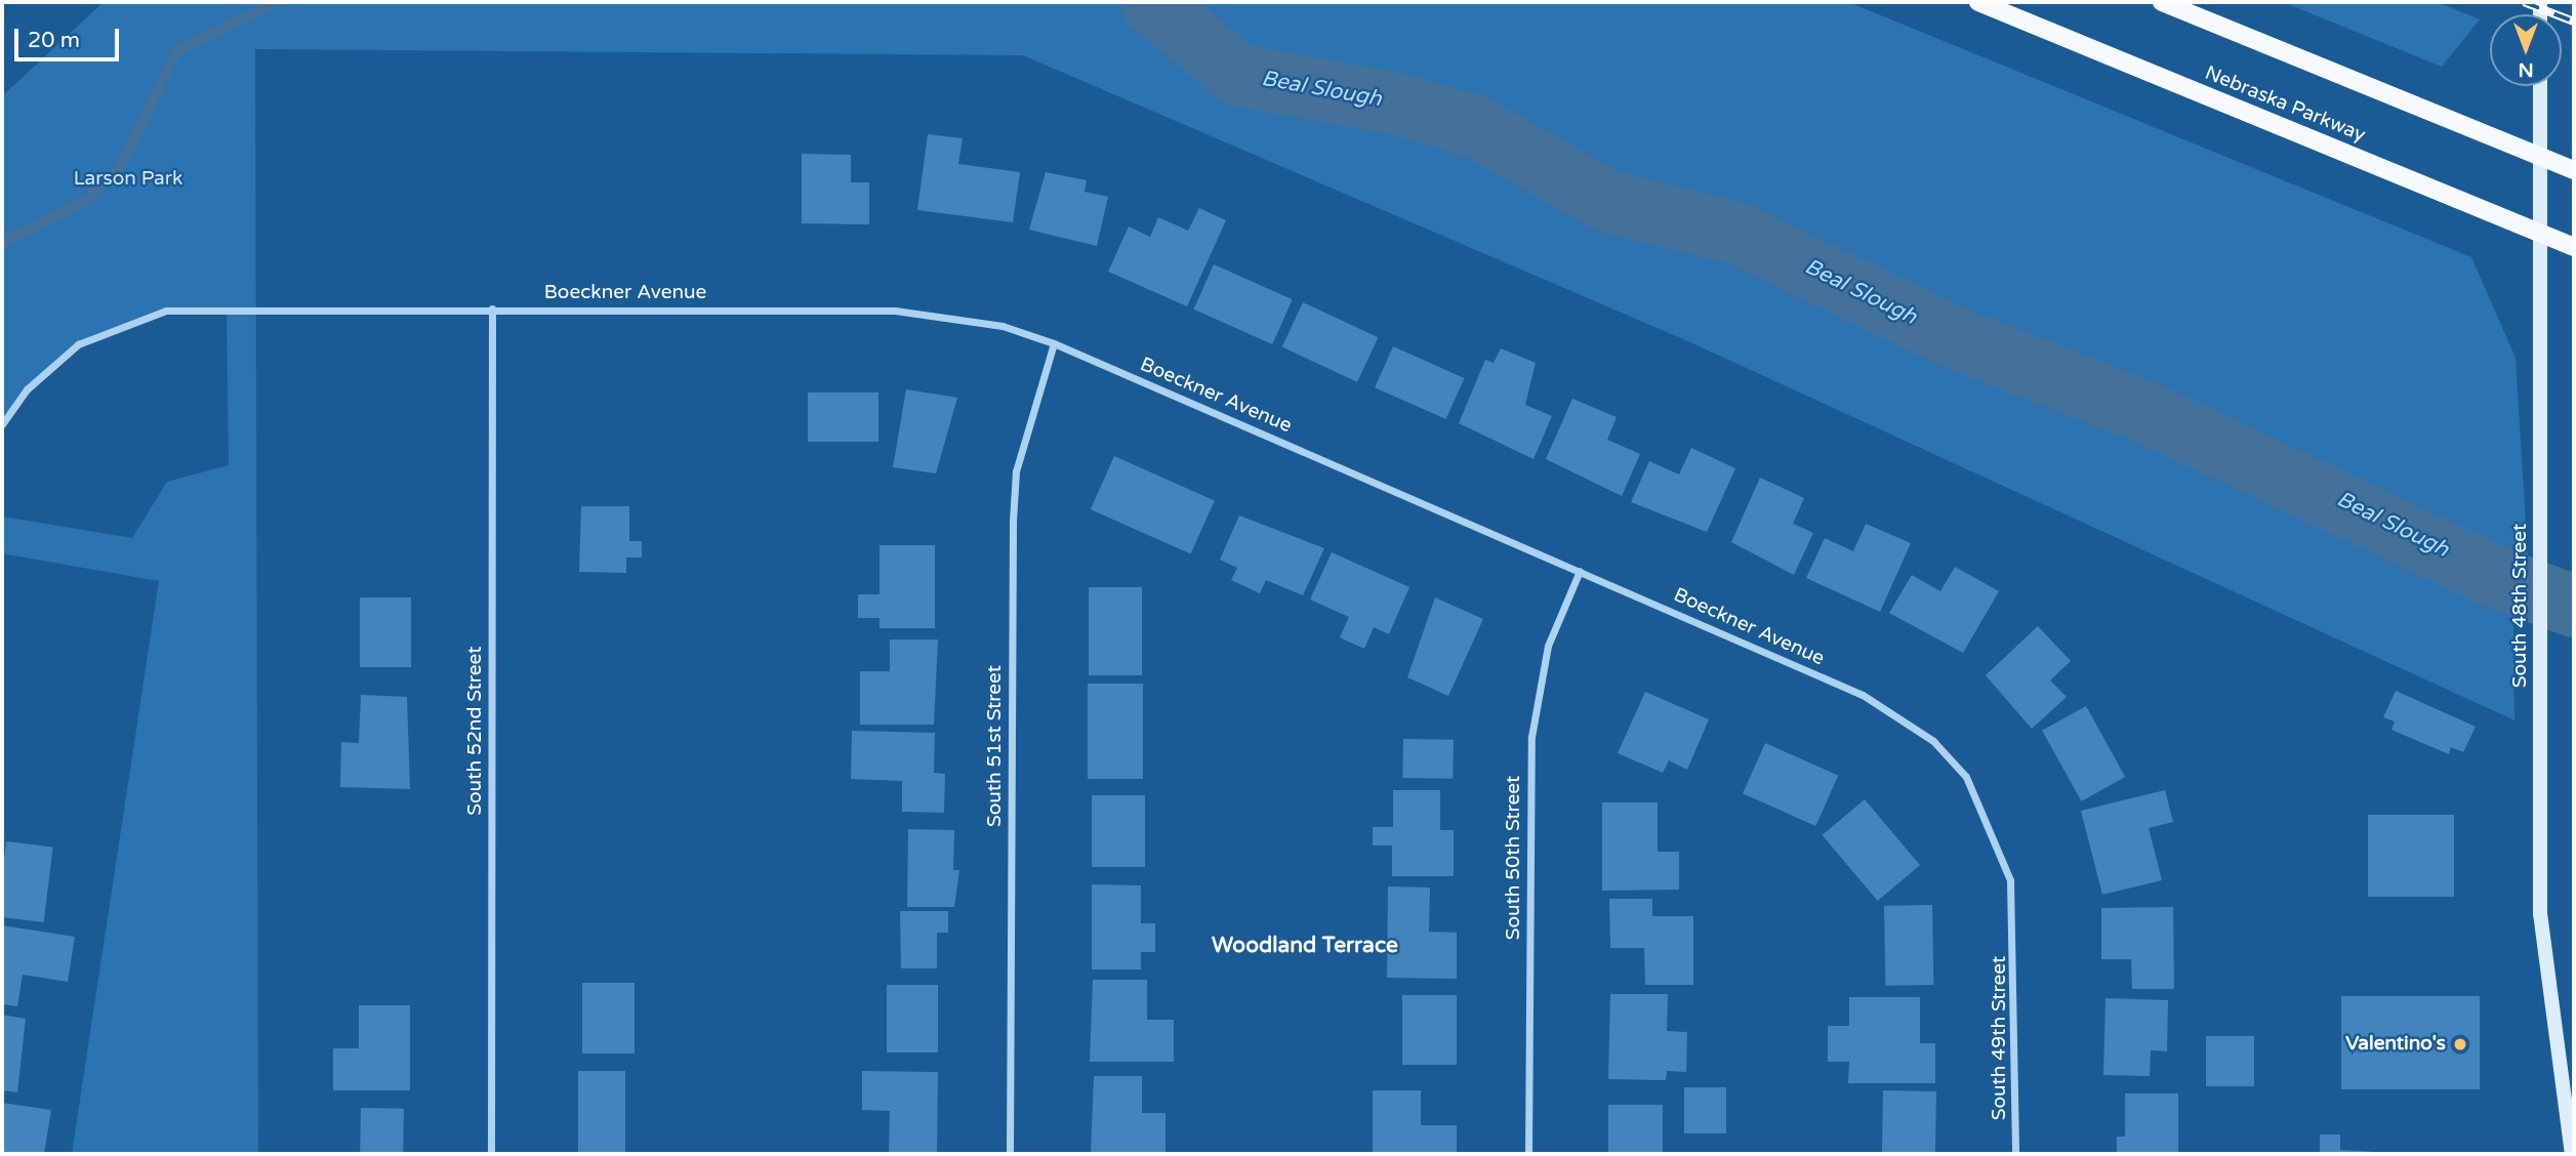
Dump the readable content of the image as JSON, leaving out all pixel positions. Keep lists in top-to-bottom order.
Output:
{
  "streets": {
    "main road": ["Nebraska Parkway", "South 48th Street"],
    "street": [
      "Boeckner Avenue",
      "South 52nd Street",
      "South 51st Street",
      "South 50th Street",
      "South 49th Street"
    ]
  },
  "crossings": [
    ["Nebraska Parkway", "South 48th Street"],
    ["Boeckner Avenue", "South 52nd Street"],
    ["Boeckner Avenue", "South 51st Street"],
    ["Boeckner Avenue", "South 50th Street"],
    ["Boeckner Avenue", "South 49th Street"]
  ],
  "districts": ["Woodland Terrace"],
  "water": ["Beal Slough"],
  "parks": ["Larson Park"],
  "places": ["Valentino's"],
  "scale_bar": "20 m",
  "north": "bottom"
}
